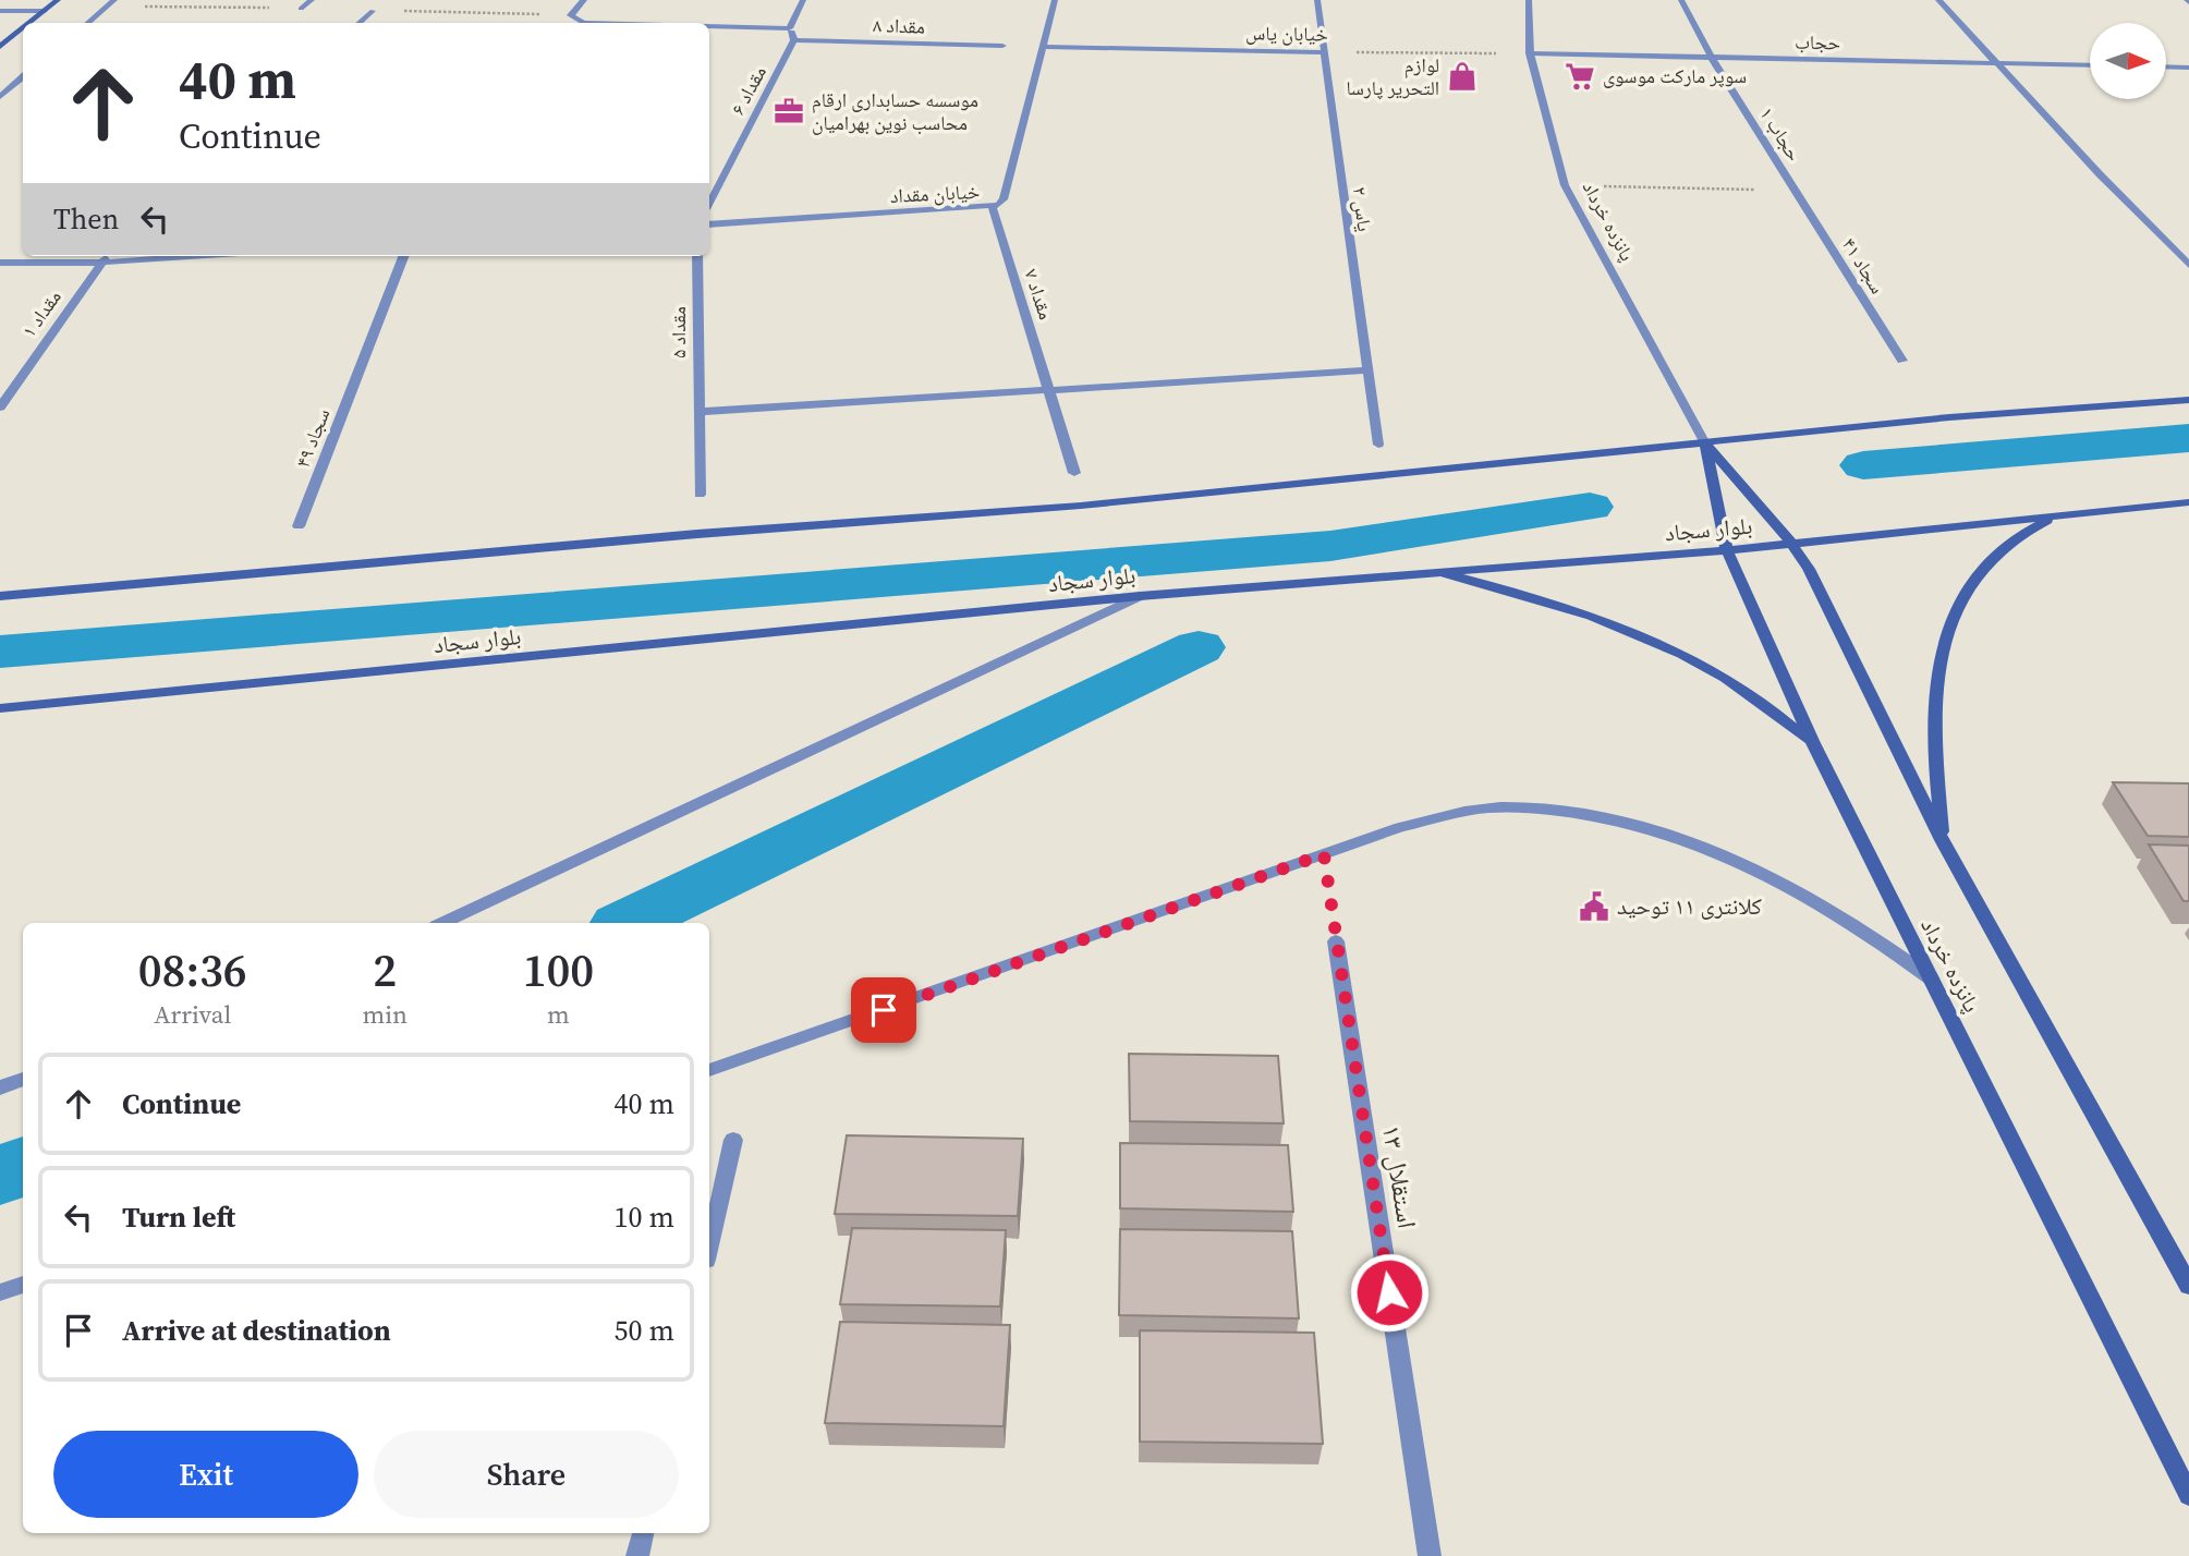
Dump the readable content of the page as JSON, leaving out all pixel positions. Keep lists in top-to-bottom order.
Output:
{
  "streets": {
    "main road": ["پانزده خرداد", "بلوار سجاد"],
    "street": [
      "مقداد ۸",
      "خیابان یاس",
      "حجاب",
      "مقداد ۶",
      "حجاب ۱",
      "خیابان مقداد",
      "یاس ۲",
      "سجاد ۴۱",
      "مقداد ۷",
      "مقداد ۱",
      "مقداد ۵",
      "سجاد ۴۹",
      "استقلال ۱۳"
    ]
  },
  "crossings": [
    ["مقداد ۸", "مقداد ۶"],
    ["خیابان یاس", "حجاب"],
    ["خیابان یاس", "خیابان مقداد"],
    ["خیابان یاس", "یاس ۲"],
    ["خیابان یاس", "پانزده خرداد"],
    ["حجاب", "حجاب ۱"],
    ["حجاب", "پانزده خرداد"],
    ["حجاب ۱", "سجاد ۴۱"],
    ["خیابان مقداد", "مقداد ۷"],
    ["پانزده خرداد", "بلوار سجاد"]
  ],
  "places": {
    "shop": ["لوازم التحریر پارسا"],
    "supermarket": ["سوپر مارکت موسوی"],
    "office": ["موسسه حسابداری ارقام محاسب نوین بهرامیان"],
    "public building": ["کلانتری ۱۱ توحید"]
  },
  "north": "right",
  "page": {
    "turn": ["40 m", "Continue"],
    "then": "Then",
    "eta": [
      "08:36",
      "Arrival",
      "2",
      "min",
      "100",
      "m"
    ],
    "list": [
      {
        "name": "Continue",
        "value": "40 m"
      },
      {
        "name": "Turn left",
        "value": "10 m"
      },
      {
        "name": "Arrive at destination",
        "value": "50 m"
      }
    ],
    "buttons": ["Exit", "Share"]
  }
}
